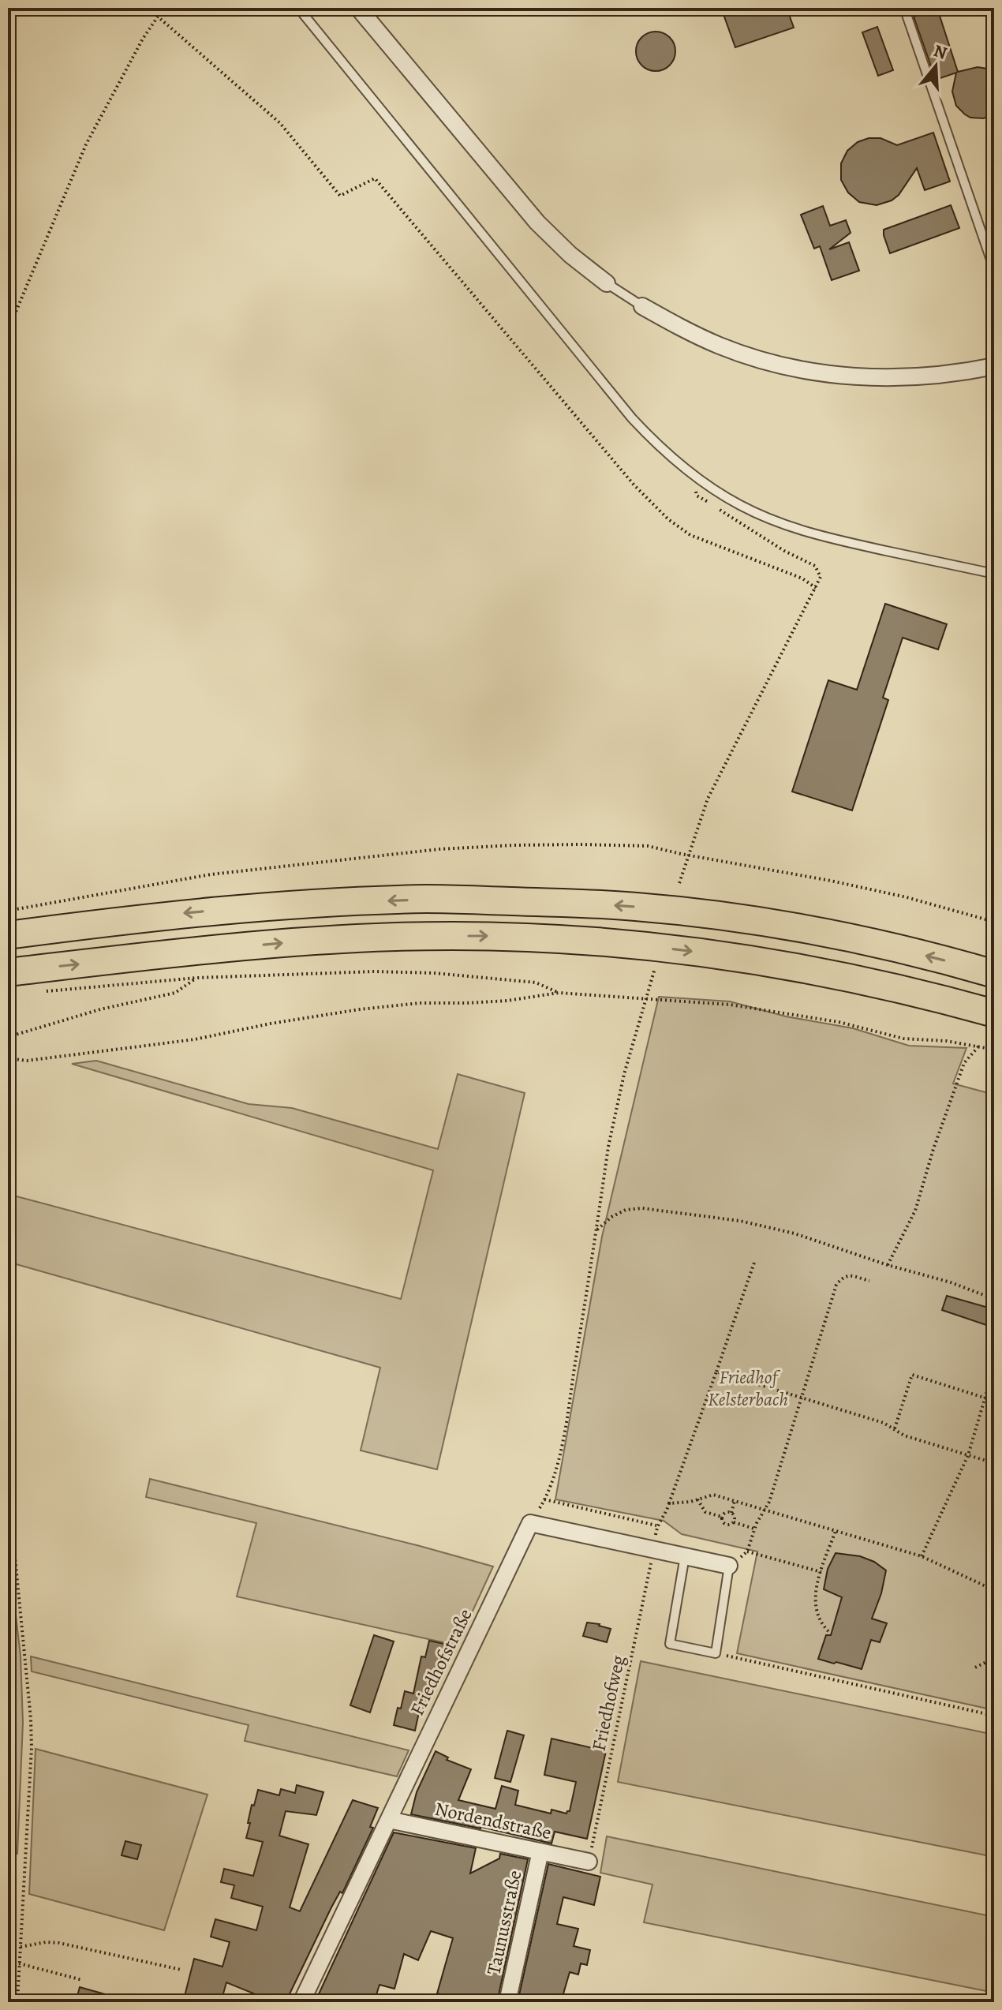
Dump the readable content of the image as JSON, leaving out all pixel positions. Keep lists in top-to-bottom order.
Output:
{
  "streets": {
    "street": ["Friedhofstraße", "Nordendstraße", "Taunusstraße"],
    "path": ["Friedhofweg"]
  },
  "crossings": [
    ["Friedhofstraße", "Nordendstraße"],
    ["Friedhofweg", "Nordendstraße"],
    ["Nordendstraße", "Taunusstraße"]
  ],
  "parks": ["Friedhof Kelsterbach"],
  "north": "top"
}
